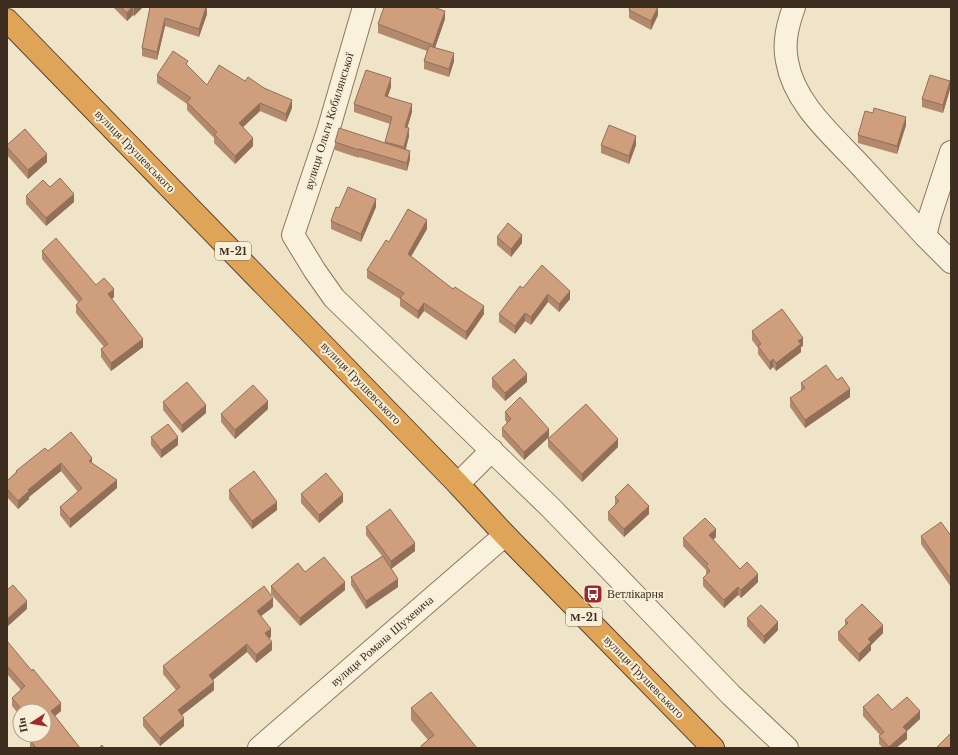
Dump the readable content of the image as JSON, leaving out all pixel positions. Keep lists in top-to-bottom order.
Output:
{
  "streets": {
    "highway": ["вулиця Грушевського", "М-21"],
    "street": ["вулиця Ольги Кобилянської", "вулиця Романа Шухевича"]
  },
  "crossings": [
    ["вулиця Грушевського", "вулиця Романа Шухевича"]
  ],
  "places": {
    "bus stop": ["Ветлікарня"]
  },
  "north": "left"
}
